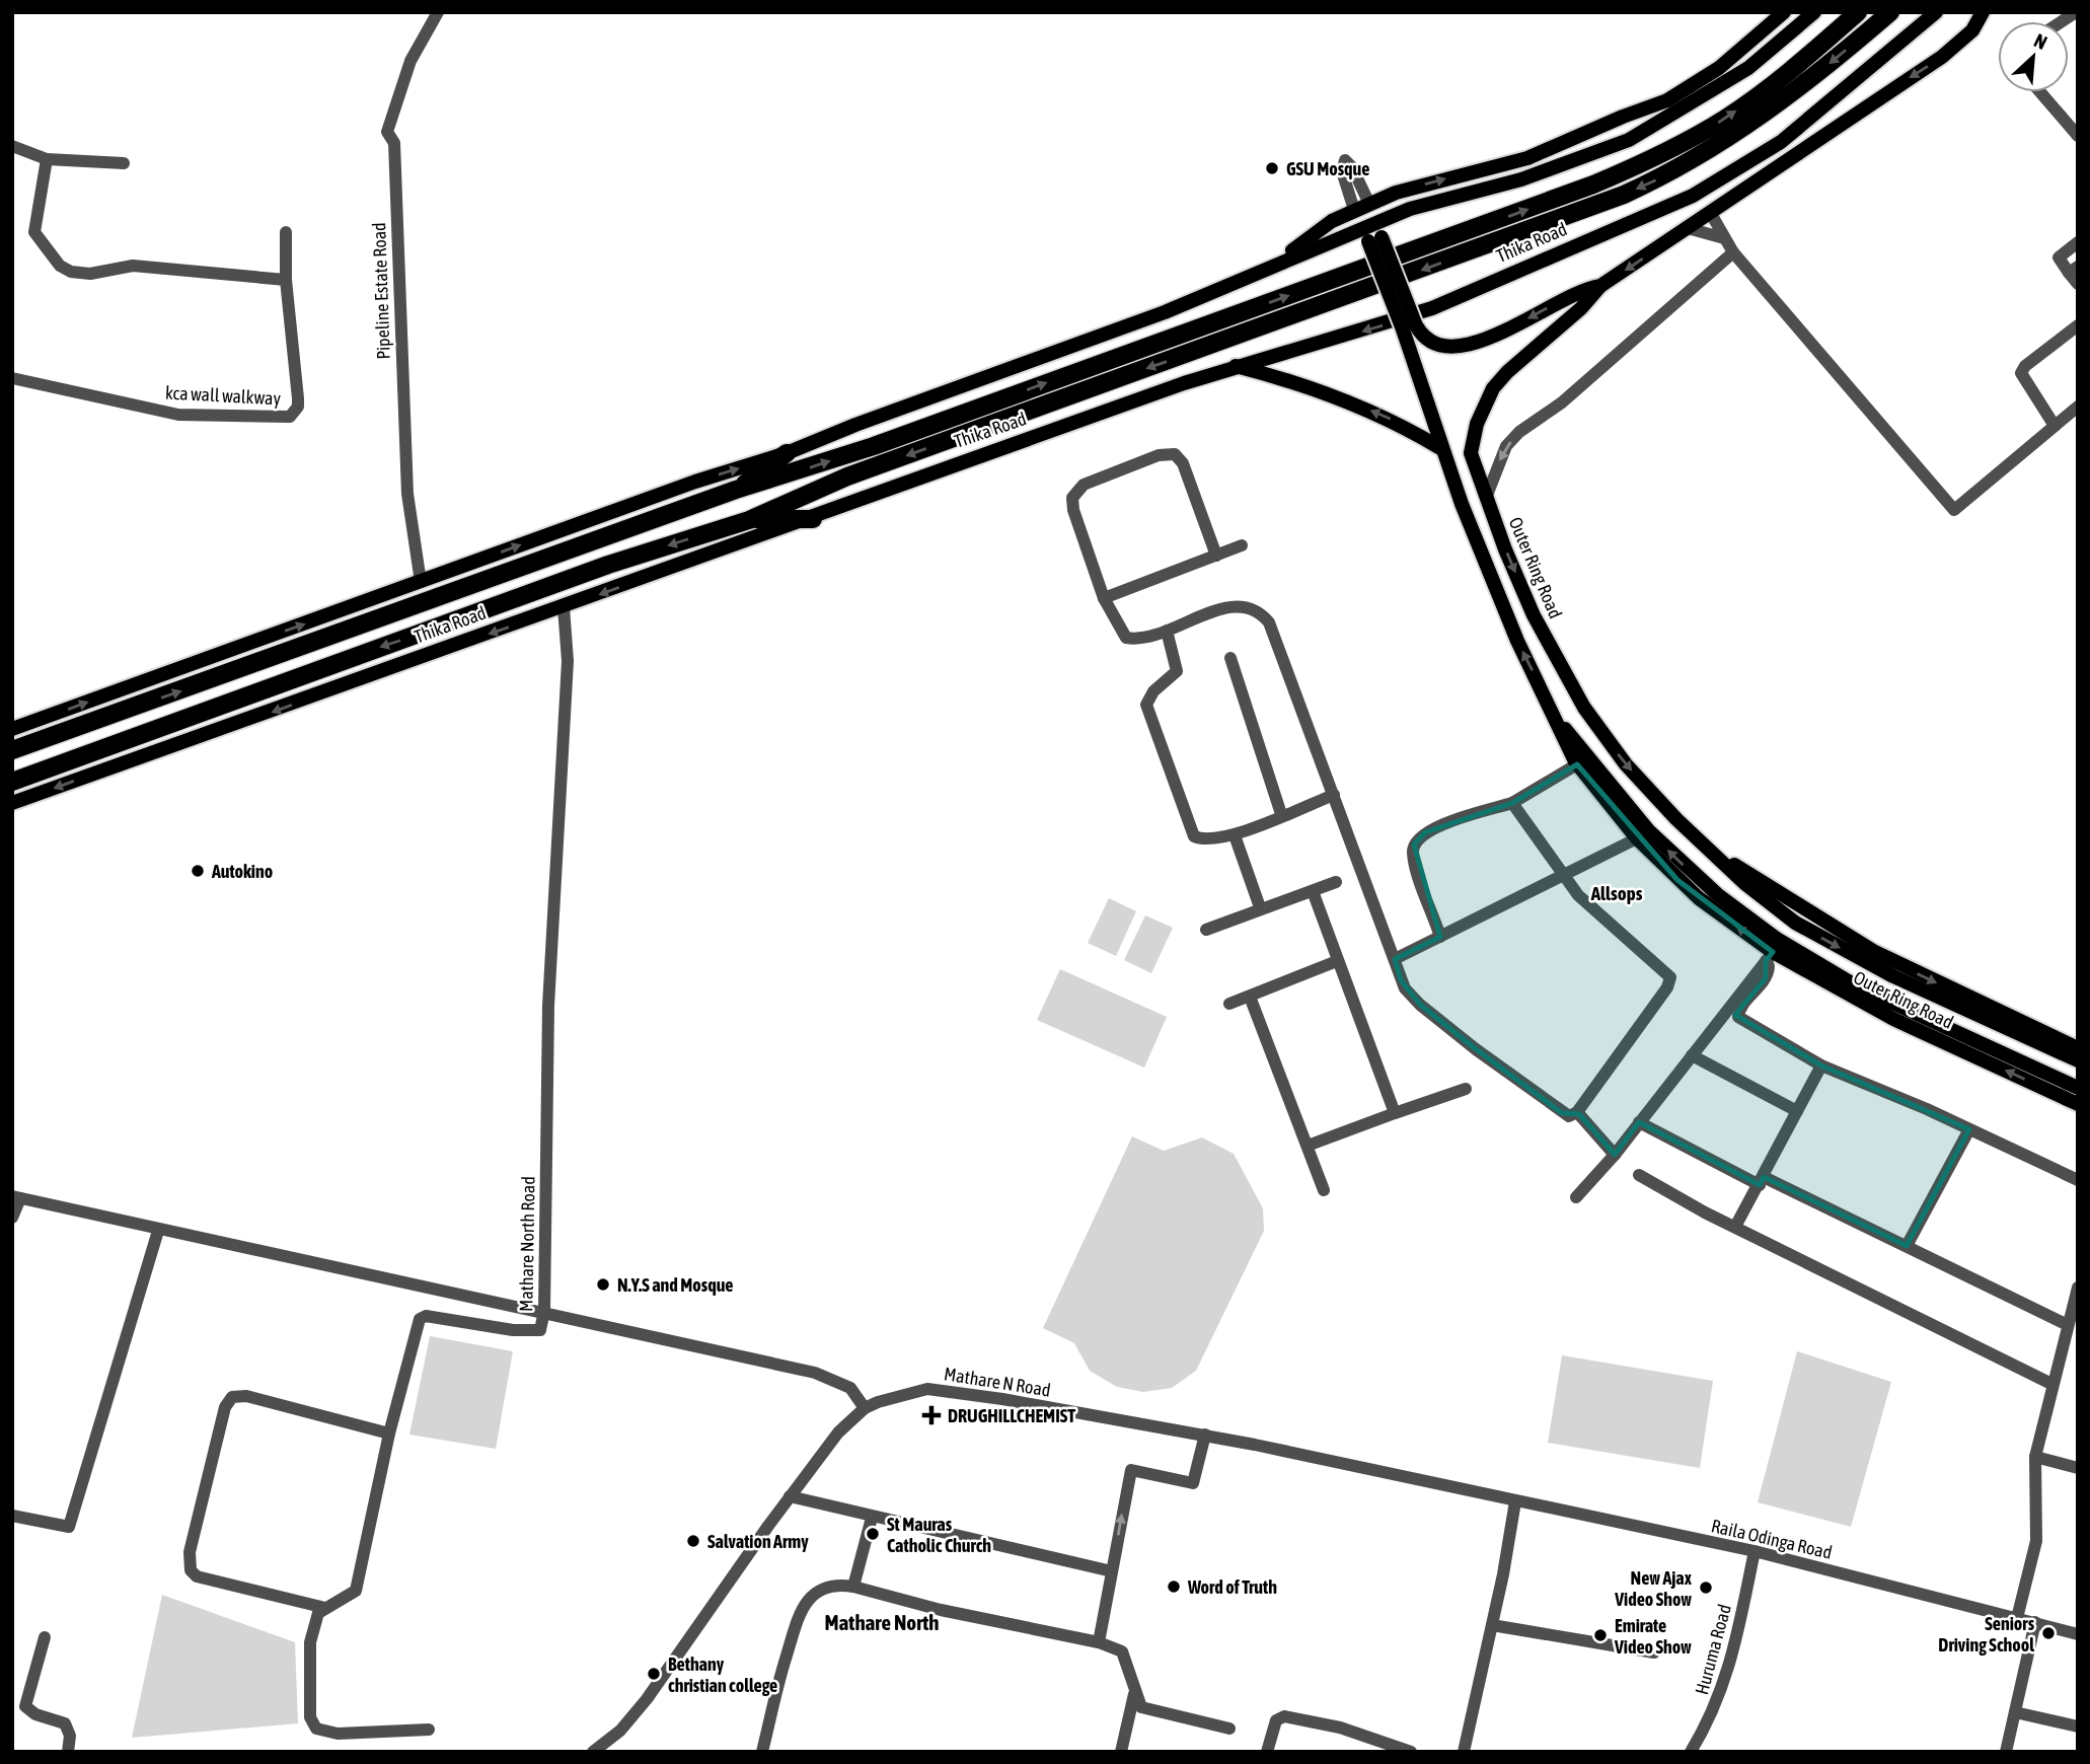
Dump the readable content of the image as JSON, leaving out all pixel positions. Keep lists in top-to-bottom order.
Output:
{
  "streets": {
    "highway": ["Thika Road"],
    "main road": ["Outer Ring Road"],
    "street": [
      "Pipeline Estate Road",
      "kca wall walkway",
      "Mathare North Road",
      "Mathare N Road",
      "Raila Odinga Road",
      "Huruma Road"
    ]
  },
  "crossings": [
    ["Thika Road", "Mathare North Road"],
    ["Mathare N Road", "Raila Odinga Road"],
    ["Raila Odinga Road", "Huruma Road"]
  ],
  "districts": ["Allsops", "Mathare North"],
  "places": {
    "other": [
      "GSU Mosque",
      "Autokino",
      "N.Y.S and Mosque",
      "St Mauras Catholic Church",
      "Salvation Army",
      "Word of Truth",
      "New Ajax Video Show",
      "Seniors Driving School",
      "Emirate Video Show",
      "Bethany christian college"
    ],
    "health": ["DRUGHILLCHEMIST"]
  },
  "north": "top right"
}
